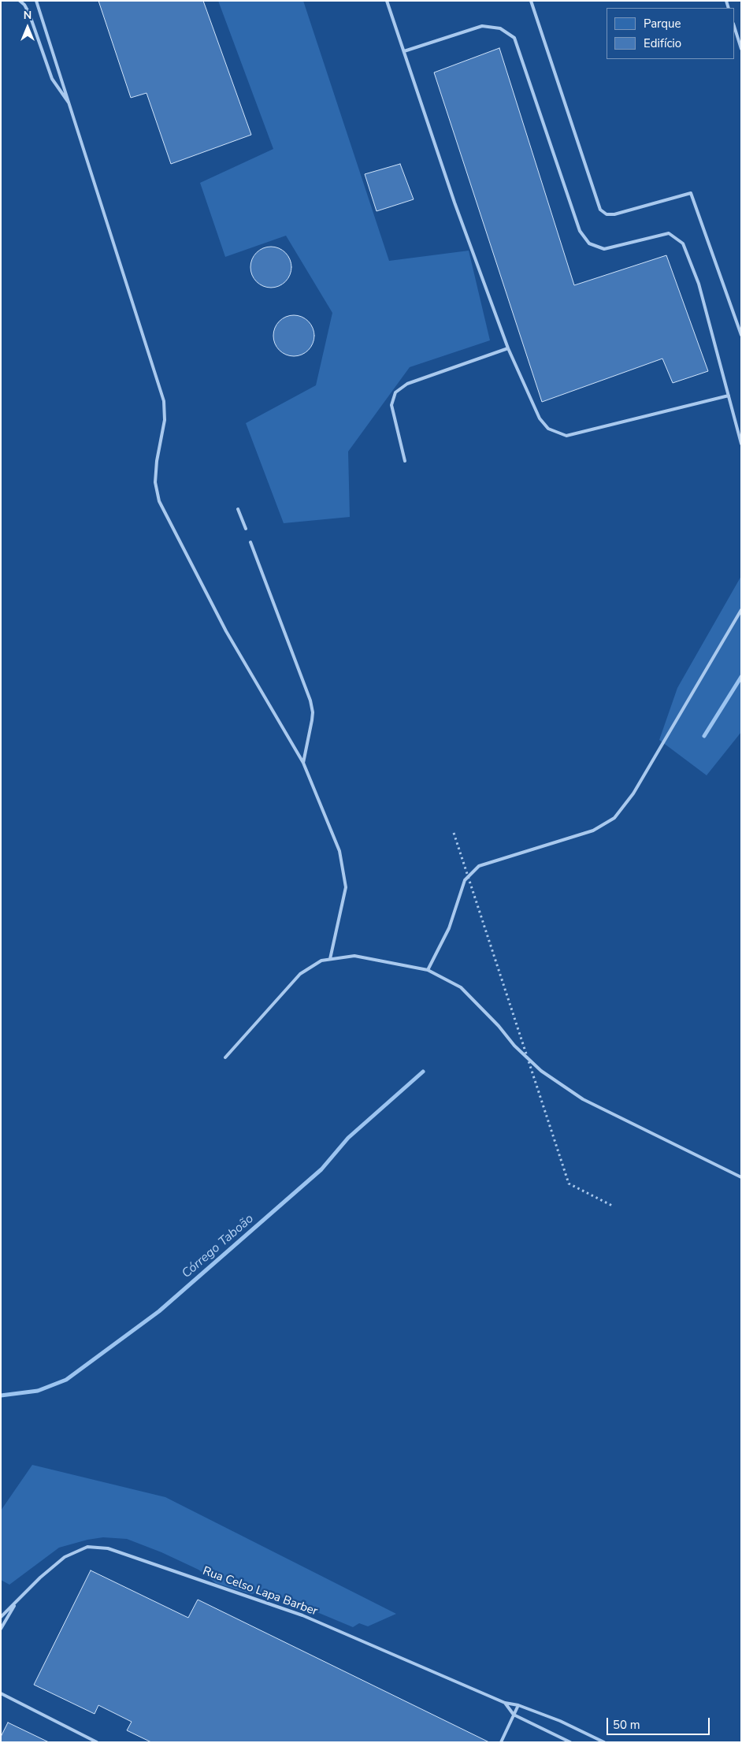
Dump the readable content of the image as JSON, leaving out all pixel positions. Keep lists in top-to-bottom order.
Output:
{
  "streets": {
    "lane": ["Rua Celso Lapa Barber"]
  },
  "water": ["Córrego Taboão"],
  "legend": ["Parque", "Edifício"],
  "scale_bar": "50 m",
  "north": "top"
}
